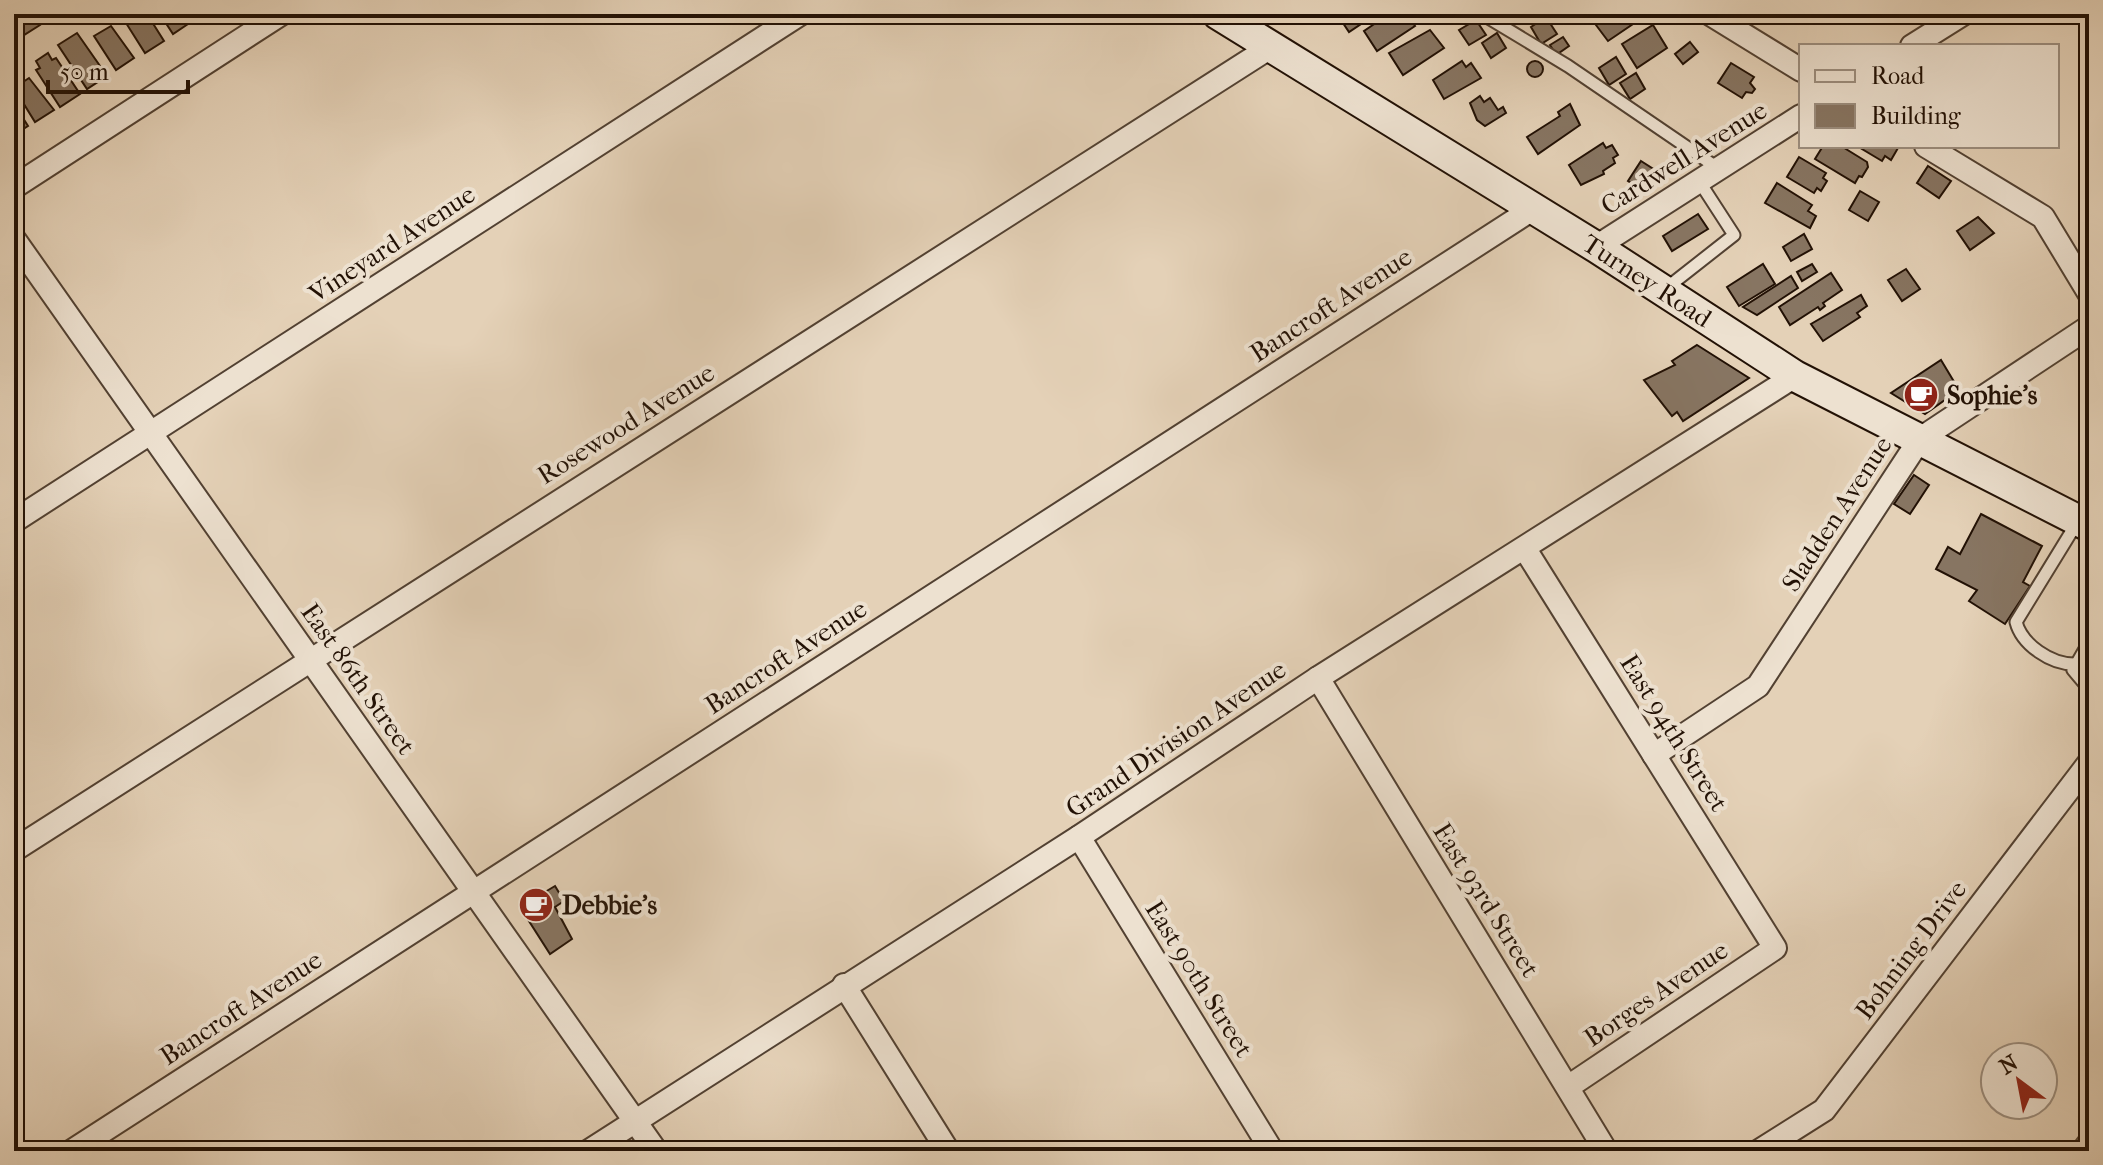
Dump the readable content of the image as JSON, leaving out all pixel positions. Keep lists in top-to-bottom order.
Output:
{
  "streets": {
    "main road": ["Turney Road"],
    "street": [
      "Cardwell Avenue",
      "Vineyard Avenue",
      "Bancroft Avenue",
      "Rosewood Avenue",
      "Sladden Avenue",
      "East 86th Street",
      "East 94th Street",
      "Grand Division Avenue",
      "East 93rd Street",
      "Bohning Drive",
      "East 90th Street",
      "Borges Avenue"
    ]
  },
  "crossings": [
    ["Cardwell Avenue", "Turney Road"],
    ["Vineyard Avenue", "East 86th Street"],
    ["Turney Road", "Bancroft Avenue"],
    ["Turney Road", "Rosewood Avenue"],
    ["Turney Road", "Sladden Avenue"],
    ["Turney Road", "Grand Division Avenue"],
    ["Bancroft Avenue", "East 86th Street"],
    ["Rosewood Avenue", "East 86th Street"],
    ["Sladden Avenue", "East 94th Street"],
    ["East 86th Street", "Grand Division Avenue"],
    ["East 94th Street", "Grand Division Avenue"],
    ["East 94th Street", "Borges Avenue"],
    ["Grand Division Avenue", "East 93rd Street"],
    ["Grand Division Avenue", "East 90th Street"],
    ["East 93rd Street", "Borges Avenue"]
  ],
  "places": {
    "cafe": ["Sophie's", "Debbie's"]
  },
  "legend": ["Road", "Building"],
  "scale_bar": "50 m",
  "north": "top left"
}
